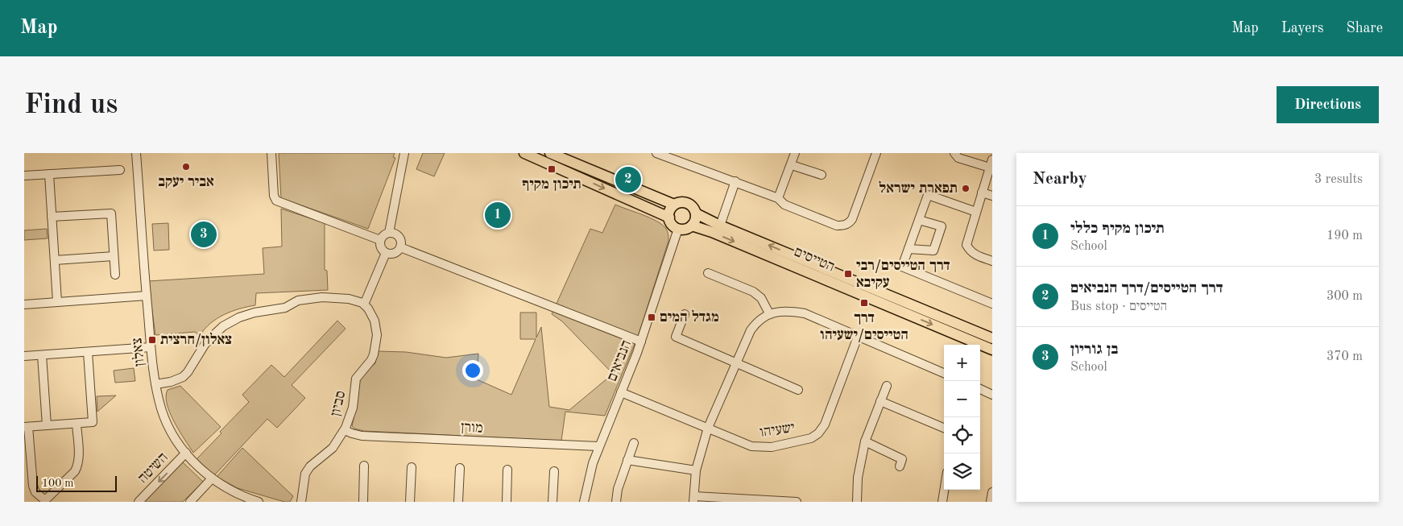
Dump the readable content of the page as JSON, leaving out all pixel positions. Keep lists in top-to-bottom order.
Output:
{
  "streets": {
    "main road": ["הטייסים"],
    "street": [
      "צאלון",
      "הנביאים",
      "סביון",
      "מורן",
      "ישעיהו",
      "השיטה"
    ]
  },
  "crossings": [
    ["הטייסים", "הנביאים"],
    ["צאלון", "השיטה"],
    ["הנביאים", "מורן"],
    ["הנביאים", "ישעיהו"],
    ["סביון", "מורן"]
  ],
  "places": {
    "other": ["אביר יעקב", "תפארת ישראל"],
    "transit": [
      "תיכון מקיף",
      "דרך הטייסים/רבי עקיבא",
      "דרך הטייסים/ישעיהו",
      "מגדל המים",
      "צאלון/חרצית"
    ]
  },
  "scale_bar": "100 m",
  "page": {
    "header": "Map",
    "nav": ["Map", "Layers", "Share"],
    "buttons": "Directions",
    "title": "Find us",
    "heading": ["Nearby", "3 results"],
    "pins": ["2", "1", "3"],
    "list": [
      {
        "mark": "1",
        "name": "תיכון מקיף כללי",
        "note": "School",
        "value": "190 m"
      },
      {
        "mark": "2",
        "name": "דרך הטייסים/דרך הנביאים",
        "note": "Bus stop · הטייסים",
        "value": "300 m"
      },
      {
        "mark": "3",
        "name": "בן גוריון",
        "note": "School",
        "value": "370 m"
      }
    ],
    "map_buttons": ["+", "−"],
    "scale": "100 m"
  }
}
